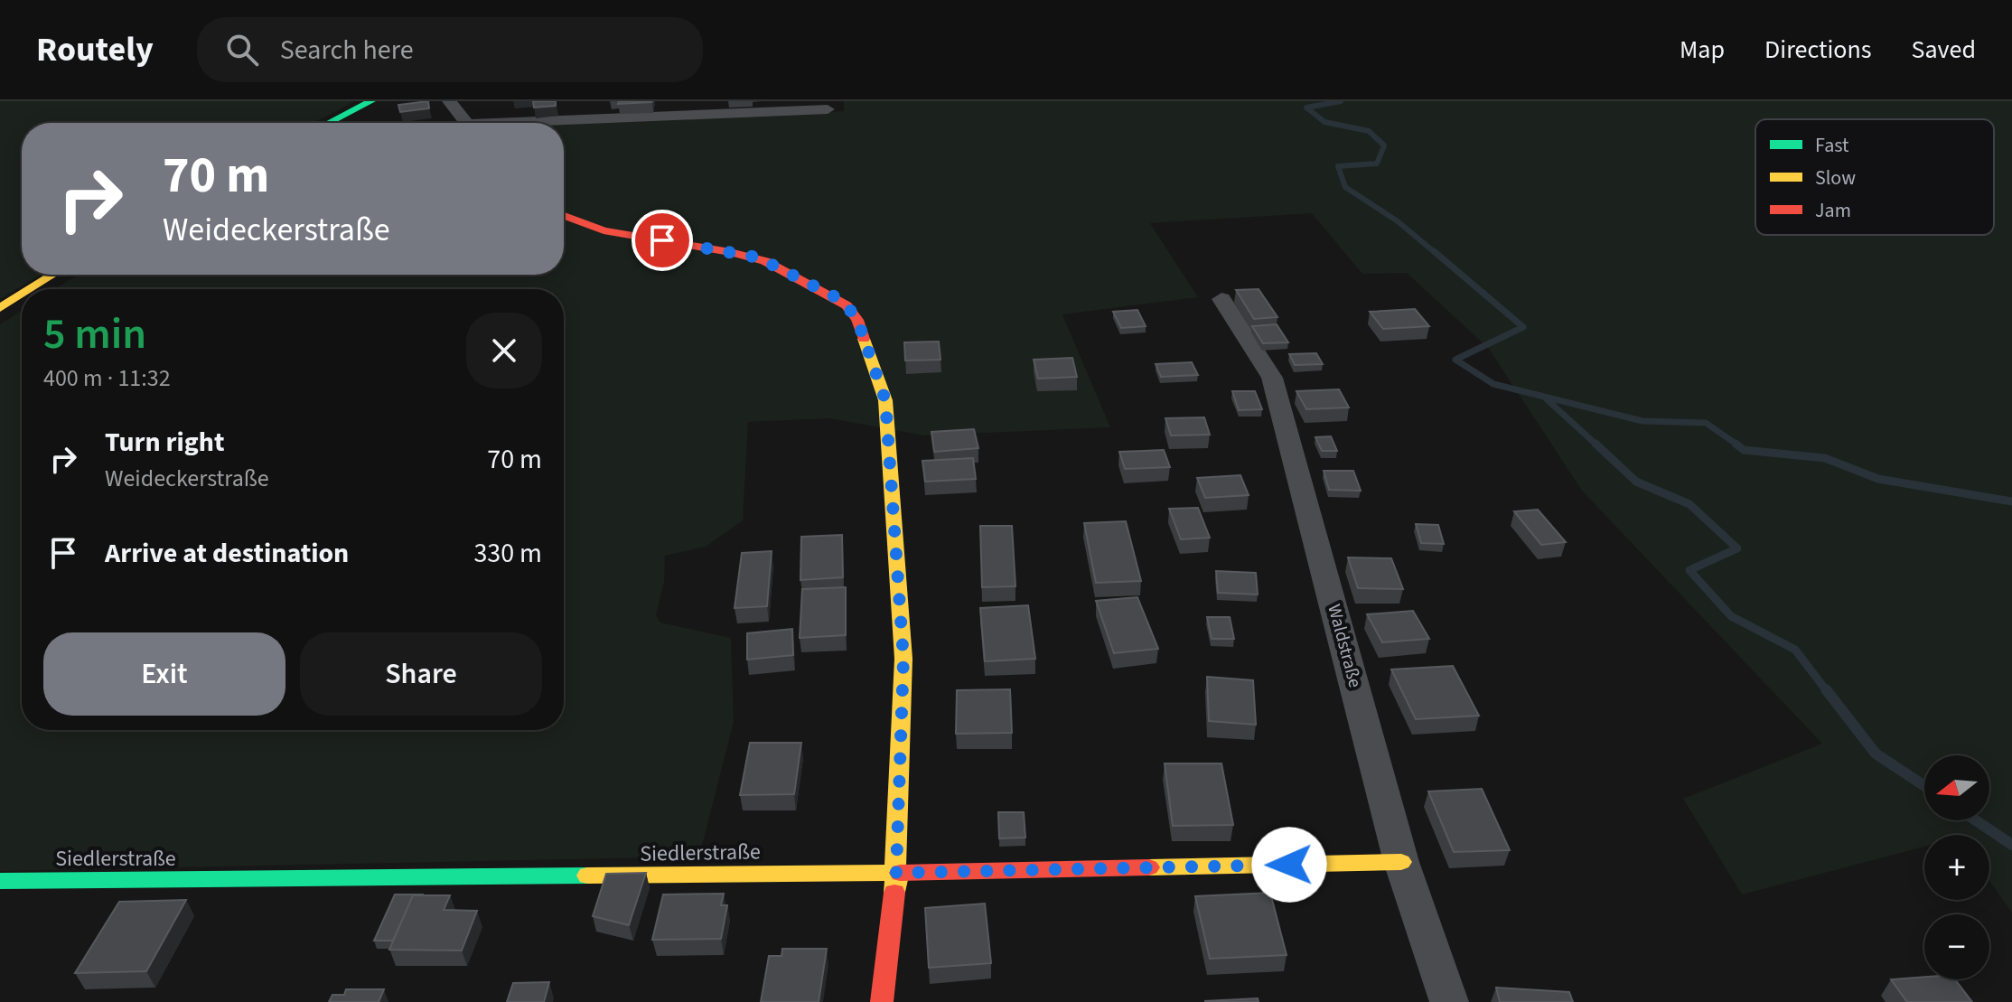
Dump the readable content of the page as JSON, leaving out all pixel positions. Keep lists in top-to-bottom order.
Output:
{
  "streets": {
    "street": ["Waldstraße", "Siedlerstraße"]
  },
  "crossings": [
    ["Waldstraße", "Siedlerstraße"]
  ],
  "legend": ["Fast", "Slow", "Jam"],
  "north": "left",
  "page": {
    "header": "Routely",
    "search": "Search here",
    "nav": ["Map", "Directions", "Saved"],
    "turn": ["70 m", "Weideckerstraße"],
    "heading": ["5 min", "400 m · 11:32"],
    "list": [
      {
        "name": "Turn right",
        "note": "Weideckerstraße",
        "value": "70 m"
      },
      {
        "name": "Arrive at destination",
        "value": "330 m"
      }
    ],
    "buttons": ["Exit", "Share"],
    "map_buttons": ["+", "−"]
  }
}
